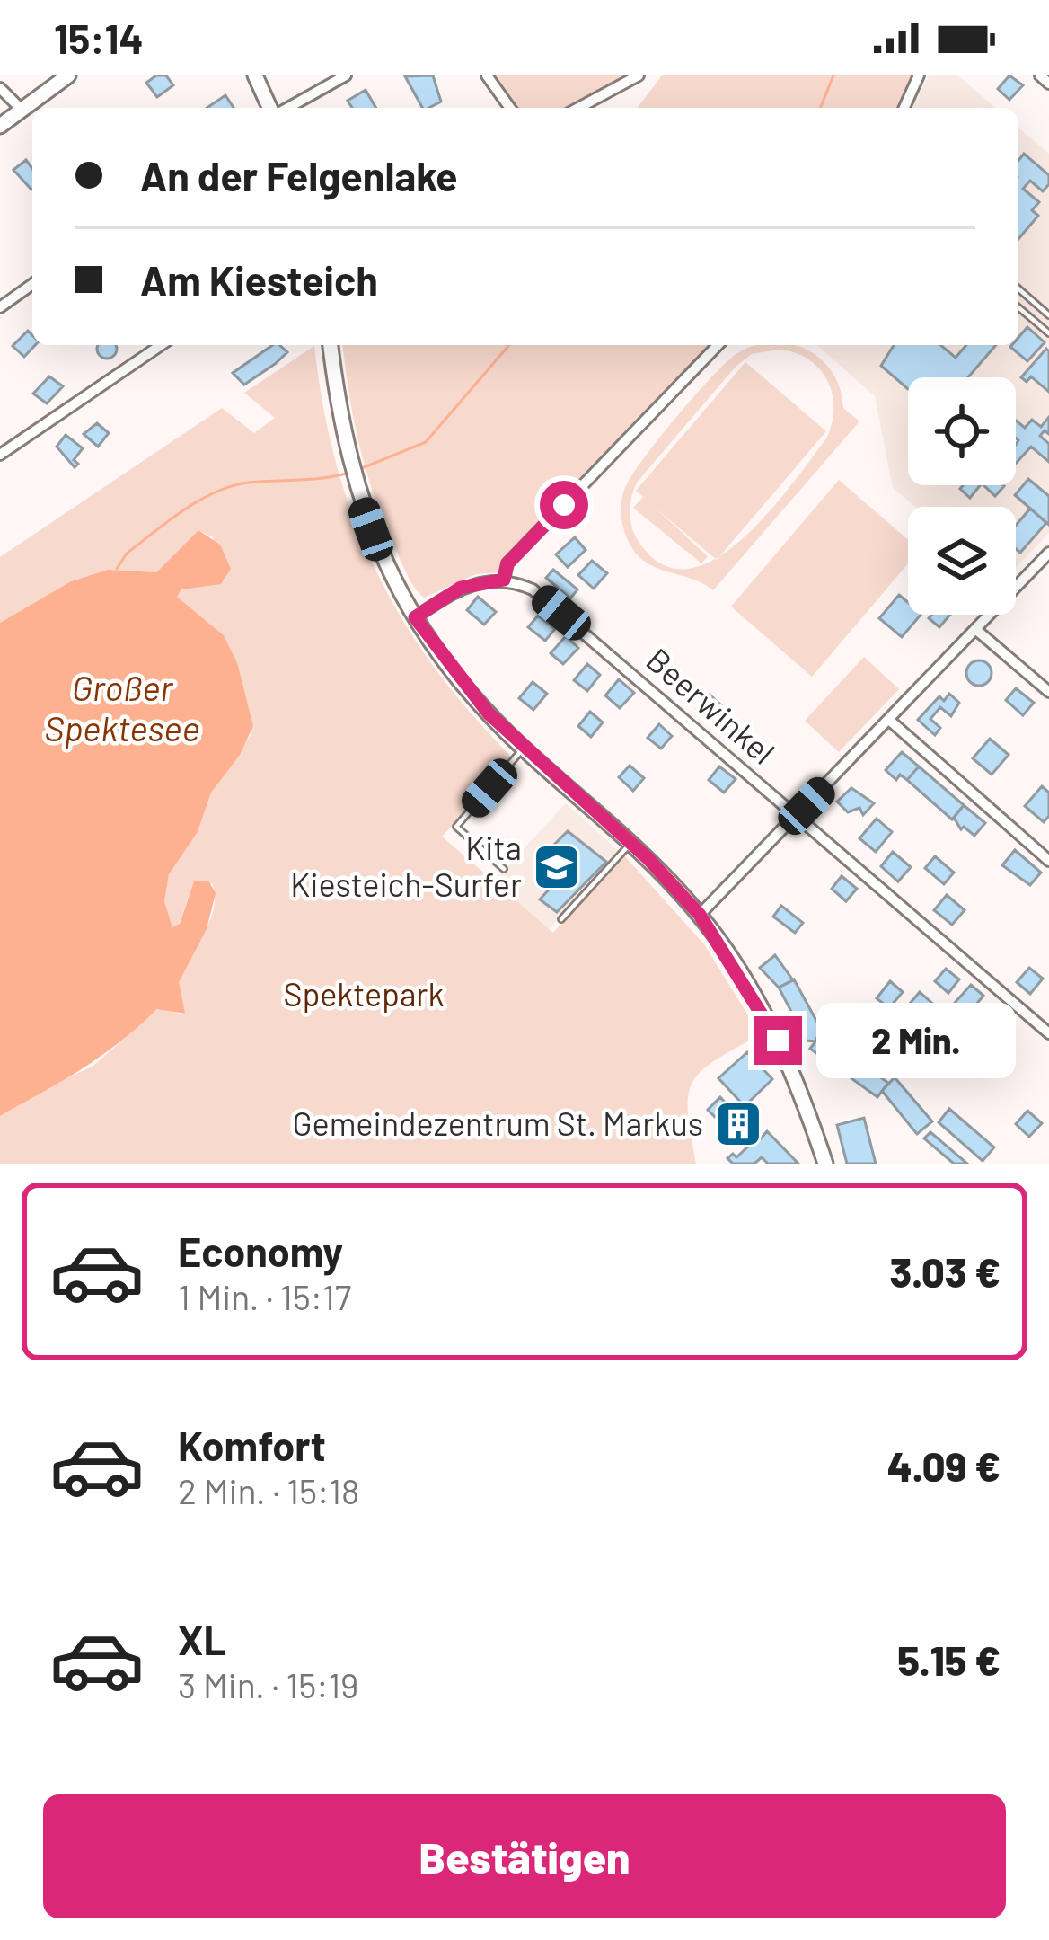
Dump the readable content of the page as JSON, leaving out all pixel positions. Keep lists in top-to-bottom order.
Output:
{
  "streets": {
    "street": ["Beerwinkel"]
  },
  "water": ["Großer Spektesee"],
  "parks": ["Spektepark"],
  "places": {
    "school or university": ["Kita Kiesteich-Surfer"],
    "building": ["Gemeindezentrum St. Markus"]
  },
  "page": {
    "status": "15:14",
    "banner": ["An der Felgenlake", "Am Kiesteich"],
    "bubble": "2 Min.",
    "list": [
      {
        "name": "Economy",
        "note": "1 Min. · 15:17",
        "value": "3.03 €"
      },
      {
        "name": "Komfort",
        "note": "2 Min. · 15:18",
        "value": "4.09 €"
      },
      {
        "name": "XL",
        "note": "3 Min. · 15:19",
        "value": "5.15 €"
      }
    ],
    "buttons": "Bestätigen"
  }
}
